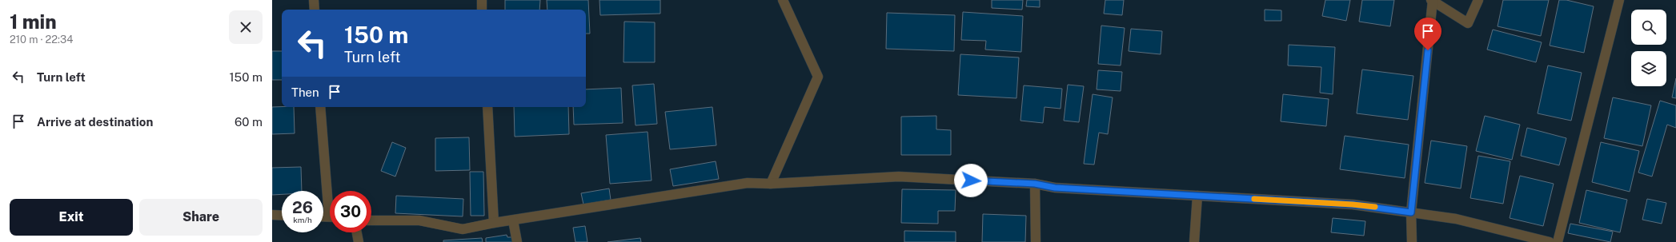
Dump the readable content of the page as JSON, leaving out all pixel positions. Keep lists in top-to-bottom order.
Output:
{
  "page": {
    "heading": ["1 min", "210 m · 22:34"],
    "turn": ["150 m", "Turn left"],
    "list": [
      {
        "name": "Turn left",
        "value": "150 m"
      },
      {
        "name": "Arrive at destination",
        "value": "60 m"
      }
    ],
    "then": "Then",
    "speed": "26 km/h",
    "limit": "30",
    "buttons": ["Exit", "Share"]
  }
}
